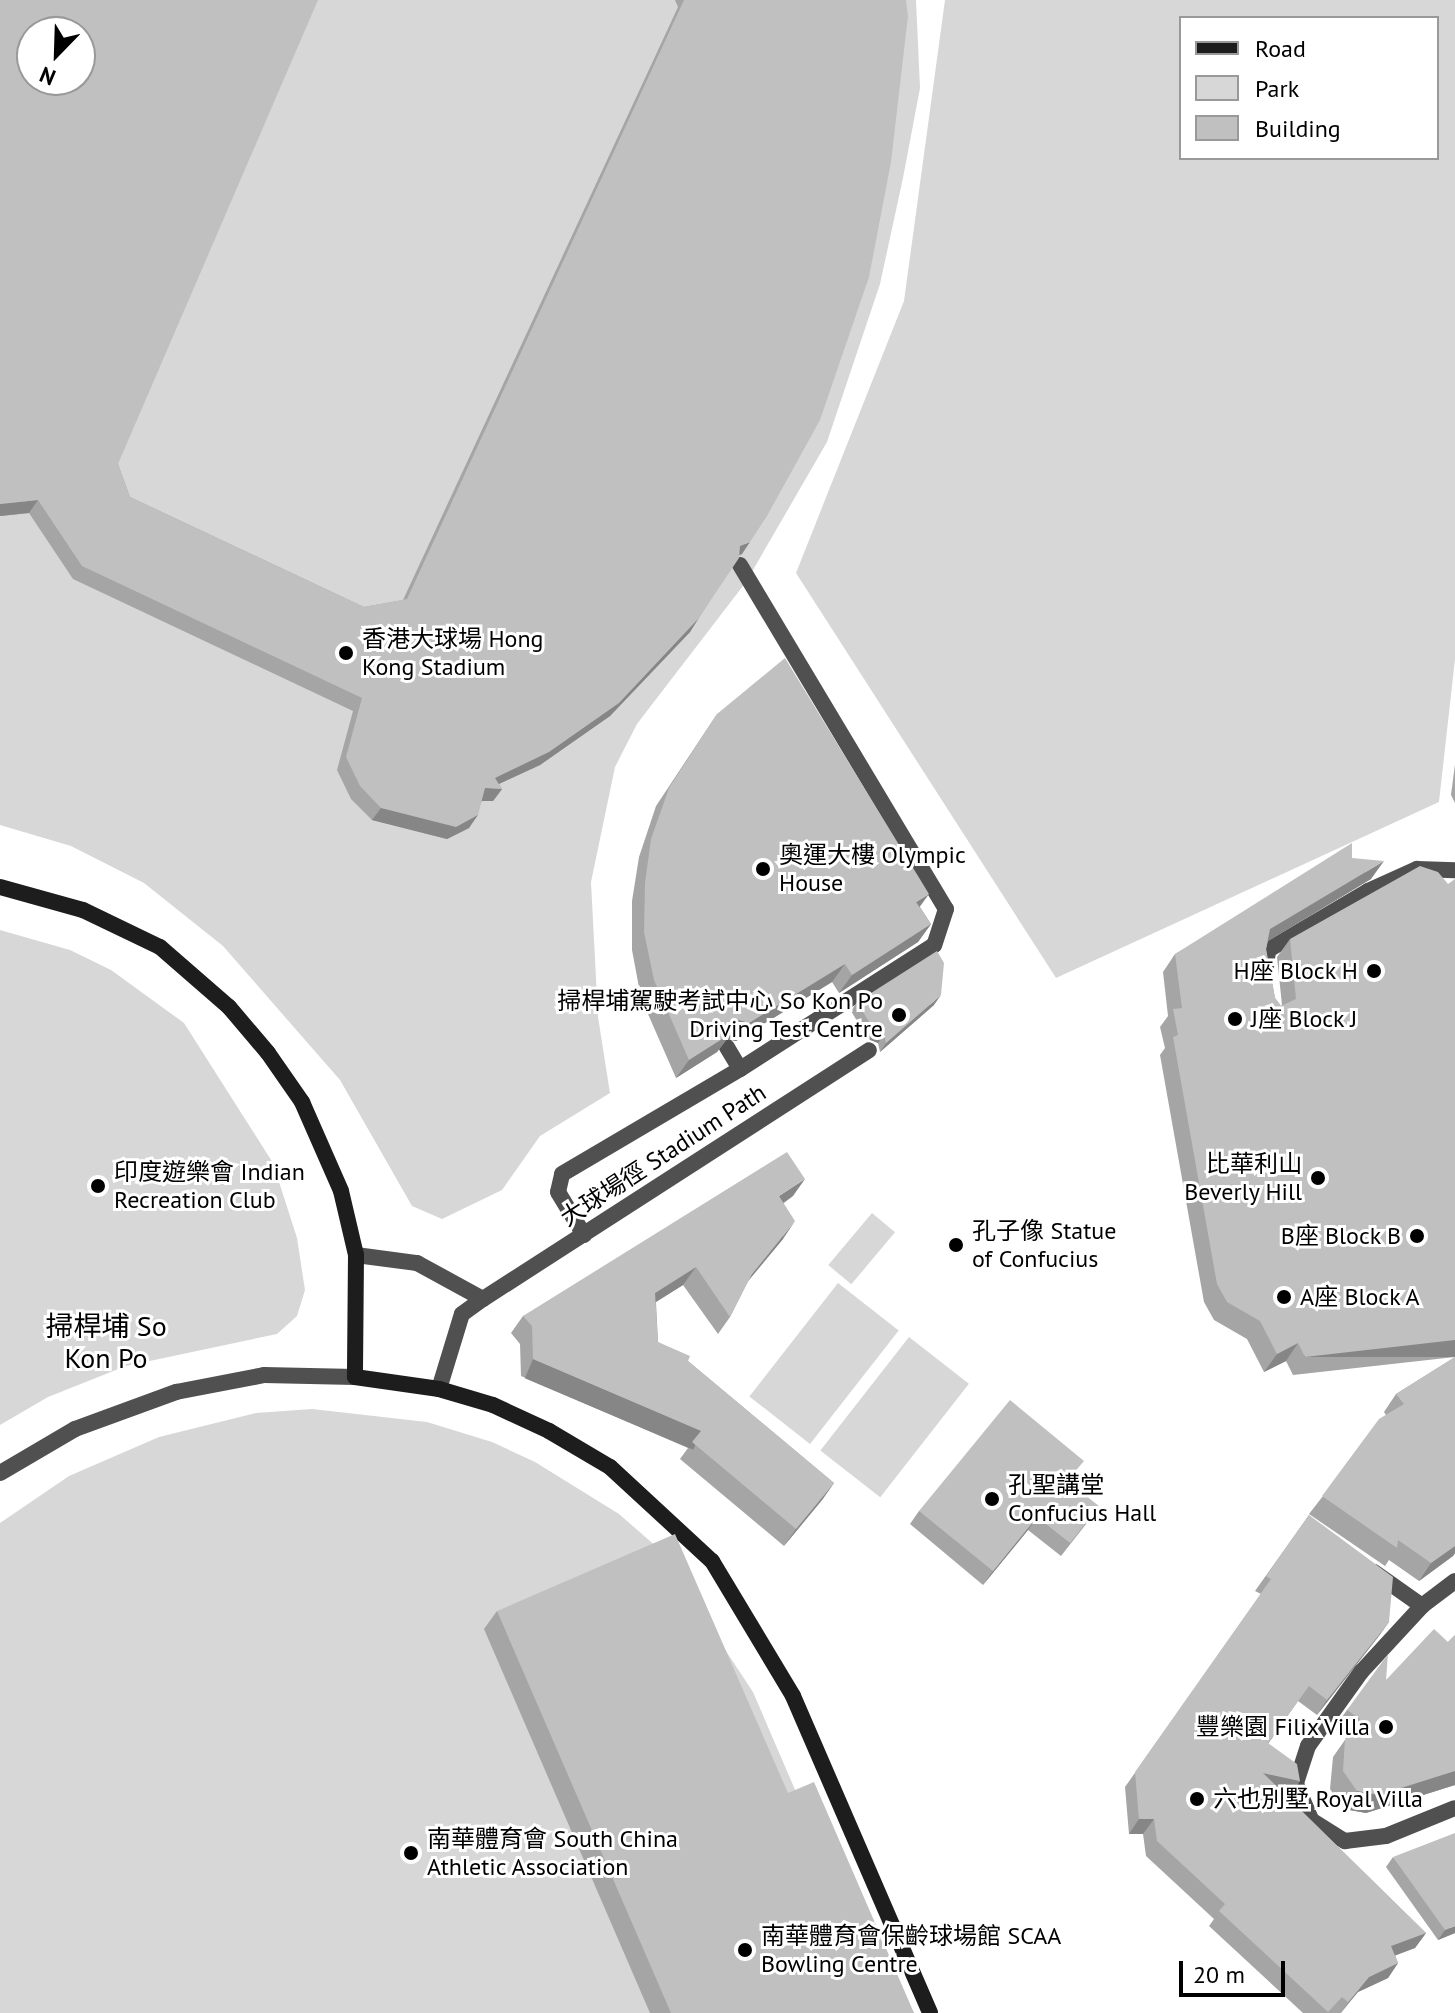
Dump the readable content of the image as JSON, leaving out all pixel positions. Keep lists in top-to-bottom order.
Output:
{
  "streets": {
    "street": ["大球場徑 Stadium Path"]
  },
  "districts": ["掃桿埔 So Kon Po"],
  "places": [
    "香港大球場 Hong Kong Stadium",
    "奧運大樓 Olympic House",
    "H座 Block H",
    "掃桿埔駕駛考試中心 So Kon Po Driving Test Centre",
    "J座 Block J",
    "比華利山 Beverly Hill",
    "印度遊樂會 Indian Recreation Club",
    "B座 Block B",
    "孔子像 Statue of Confucius",
    "A座 Block A",
    "孔聖講堂 Confucius Hall",
    "豐樂園 Filix Villa",
    "六也別墅 Royal Villa",
    "南華體育會 South China Athletic Association",
    "南華體育會保齡球場館 SCAA Bowling Centre"
  ],
  "legend": ["Road", "Park", "Building"],
  "scale_bar": "20 m",
  "north": "bottom left"
}
